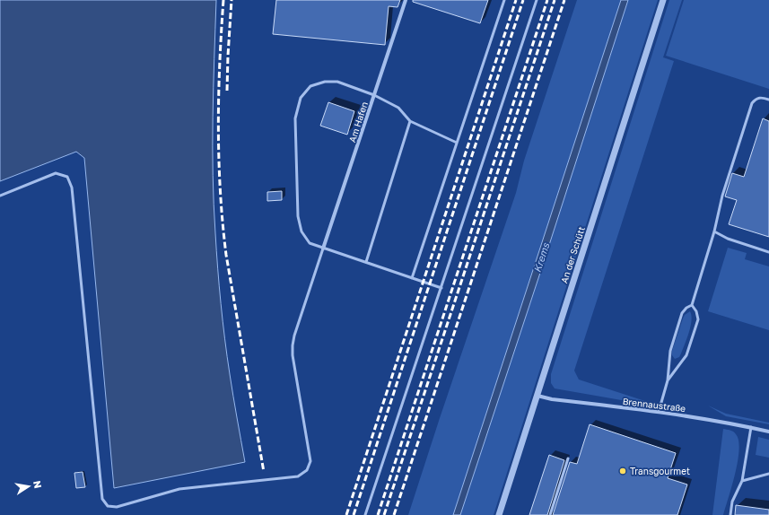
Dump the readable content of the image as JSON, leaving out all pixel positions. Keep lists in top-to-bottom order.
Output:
{
  "streets": {
    "street": ["Am Hafen", "An der Schütt", "Brennaustraße"]
  },
  "crossings": [
    ["An der Schütt", "Brennaustraße"]
  ],
  "water": ["Krems"],
  "places": ["Transgourmet"],
  "north": "right"
}
